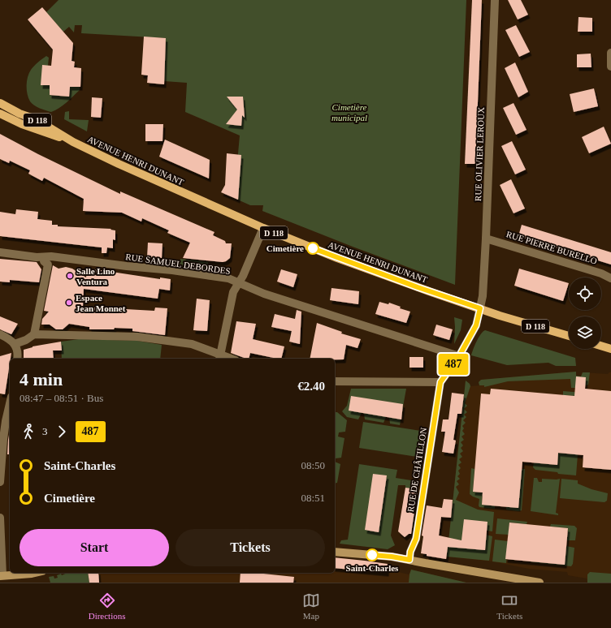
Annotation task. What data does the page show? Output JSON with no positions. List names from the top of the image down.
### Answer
{
  "streets": {
    "main road": ["D 118", "AVENUE HENRI DUNANT"],
    "street": [
      "RUE OLIVIER LEROUX",
      "RUE PIERRE BURELLO",
      "RUE SAMUEL DEBORDES",
      "RUE DE CHÂTILLON"
    ]
  },
  "crossings": [
    ["RUE OLIVIER LEROUX", "AVENUE HENRI DUNANT"],
    ["RUE OLIVIER LEROUX", "RUE PIERRE BURELLO"],
    ["RUE OLIVIER LEROUX", "RUE SAMUEL DEBORDES"],
    ["RUE OLIVIER LEROUX", "RUE DE CHÂTILLON"]
  ],
  "parks": ["Cimetière municipal"],
  "places": [
    "Cimetière",
    "Salle Lino Ventura",
    "Espace Jean Monnet",
    "Saint-Charles"
  ],
  "lines": ["bus line 487"],
  "page": {
    "on_map": "487",
    "heading": ["4 min", "08:47 – 08:51 · Bus", "€2.40"],
    "legs": ["3", "487"],
    "list": [
      {
        "name": "Saint-Charles",
        "value": "08:50"
      },
      {
        "name": "Cimetière",
        "value": "08:51"
      }
    ],
    "buttons": ["Start", "Tickets"],
    "tabs": ["Directions", "Map", "Tickets"]
  }
}
